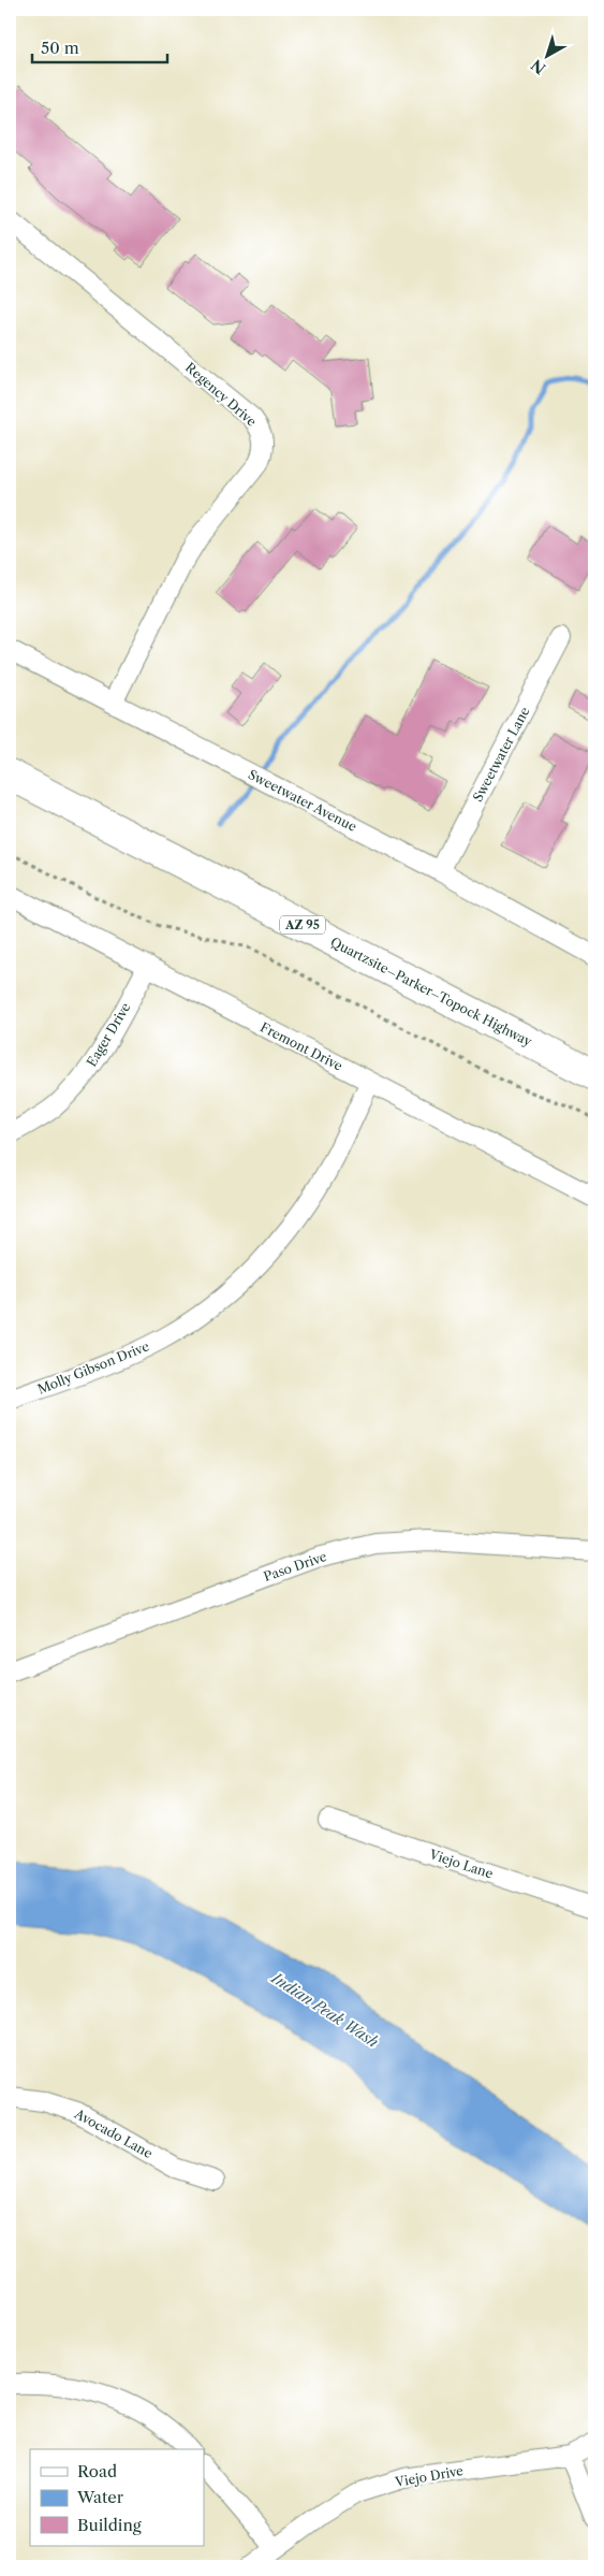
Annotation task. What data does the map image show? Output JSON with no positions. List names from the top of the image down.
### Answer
{
  "streets": {
    "highway": ["AZ 95", "Quartzsite–Parker–Topock Highway"],
    "street": [
      "Regency Drive",
      "Sweetwater Lane",
      "Sweetwater Avenue",
      "Eager Drive",
      "Fremont Drive",
      "Molly Gibson Drive",
      "Paso Drive",
      "Viejo Lane",
      "Avocado Lane",
      "Viejo Drive"
    ]
  },
  "crossings": [
    ["Regency Drive", "Sweetwater Avenue"],
    ["Sweetwater Lane", "Sweetwater Avenue"],
    ["Eager Drive", "Fremont Drive"],
    ["Fremont Drive", "Molly Gibson Drive"]
  ],
  "water": ["Indian Peak Wash"],
  "legend": ["Road", "Water", "Building"],
  "scale_bar": "50 m",
  "north": "bottom left"
}
